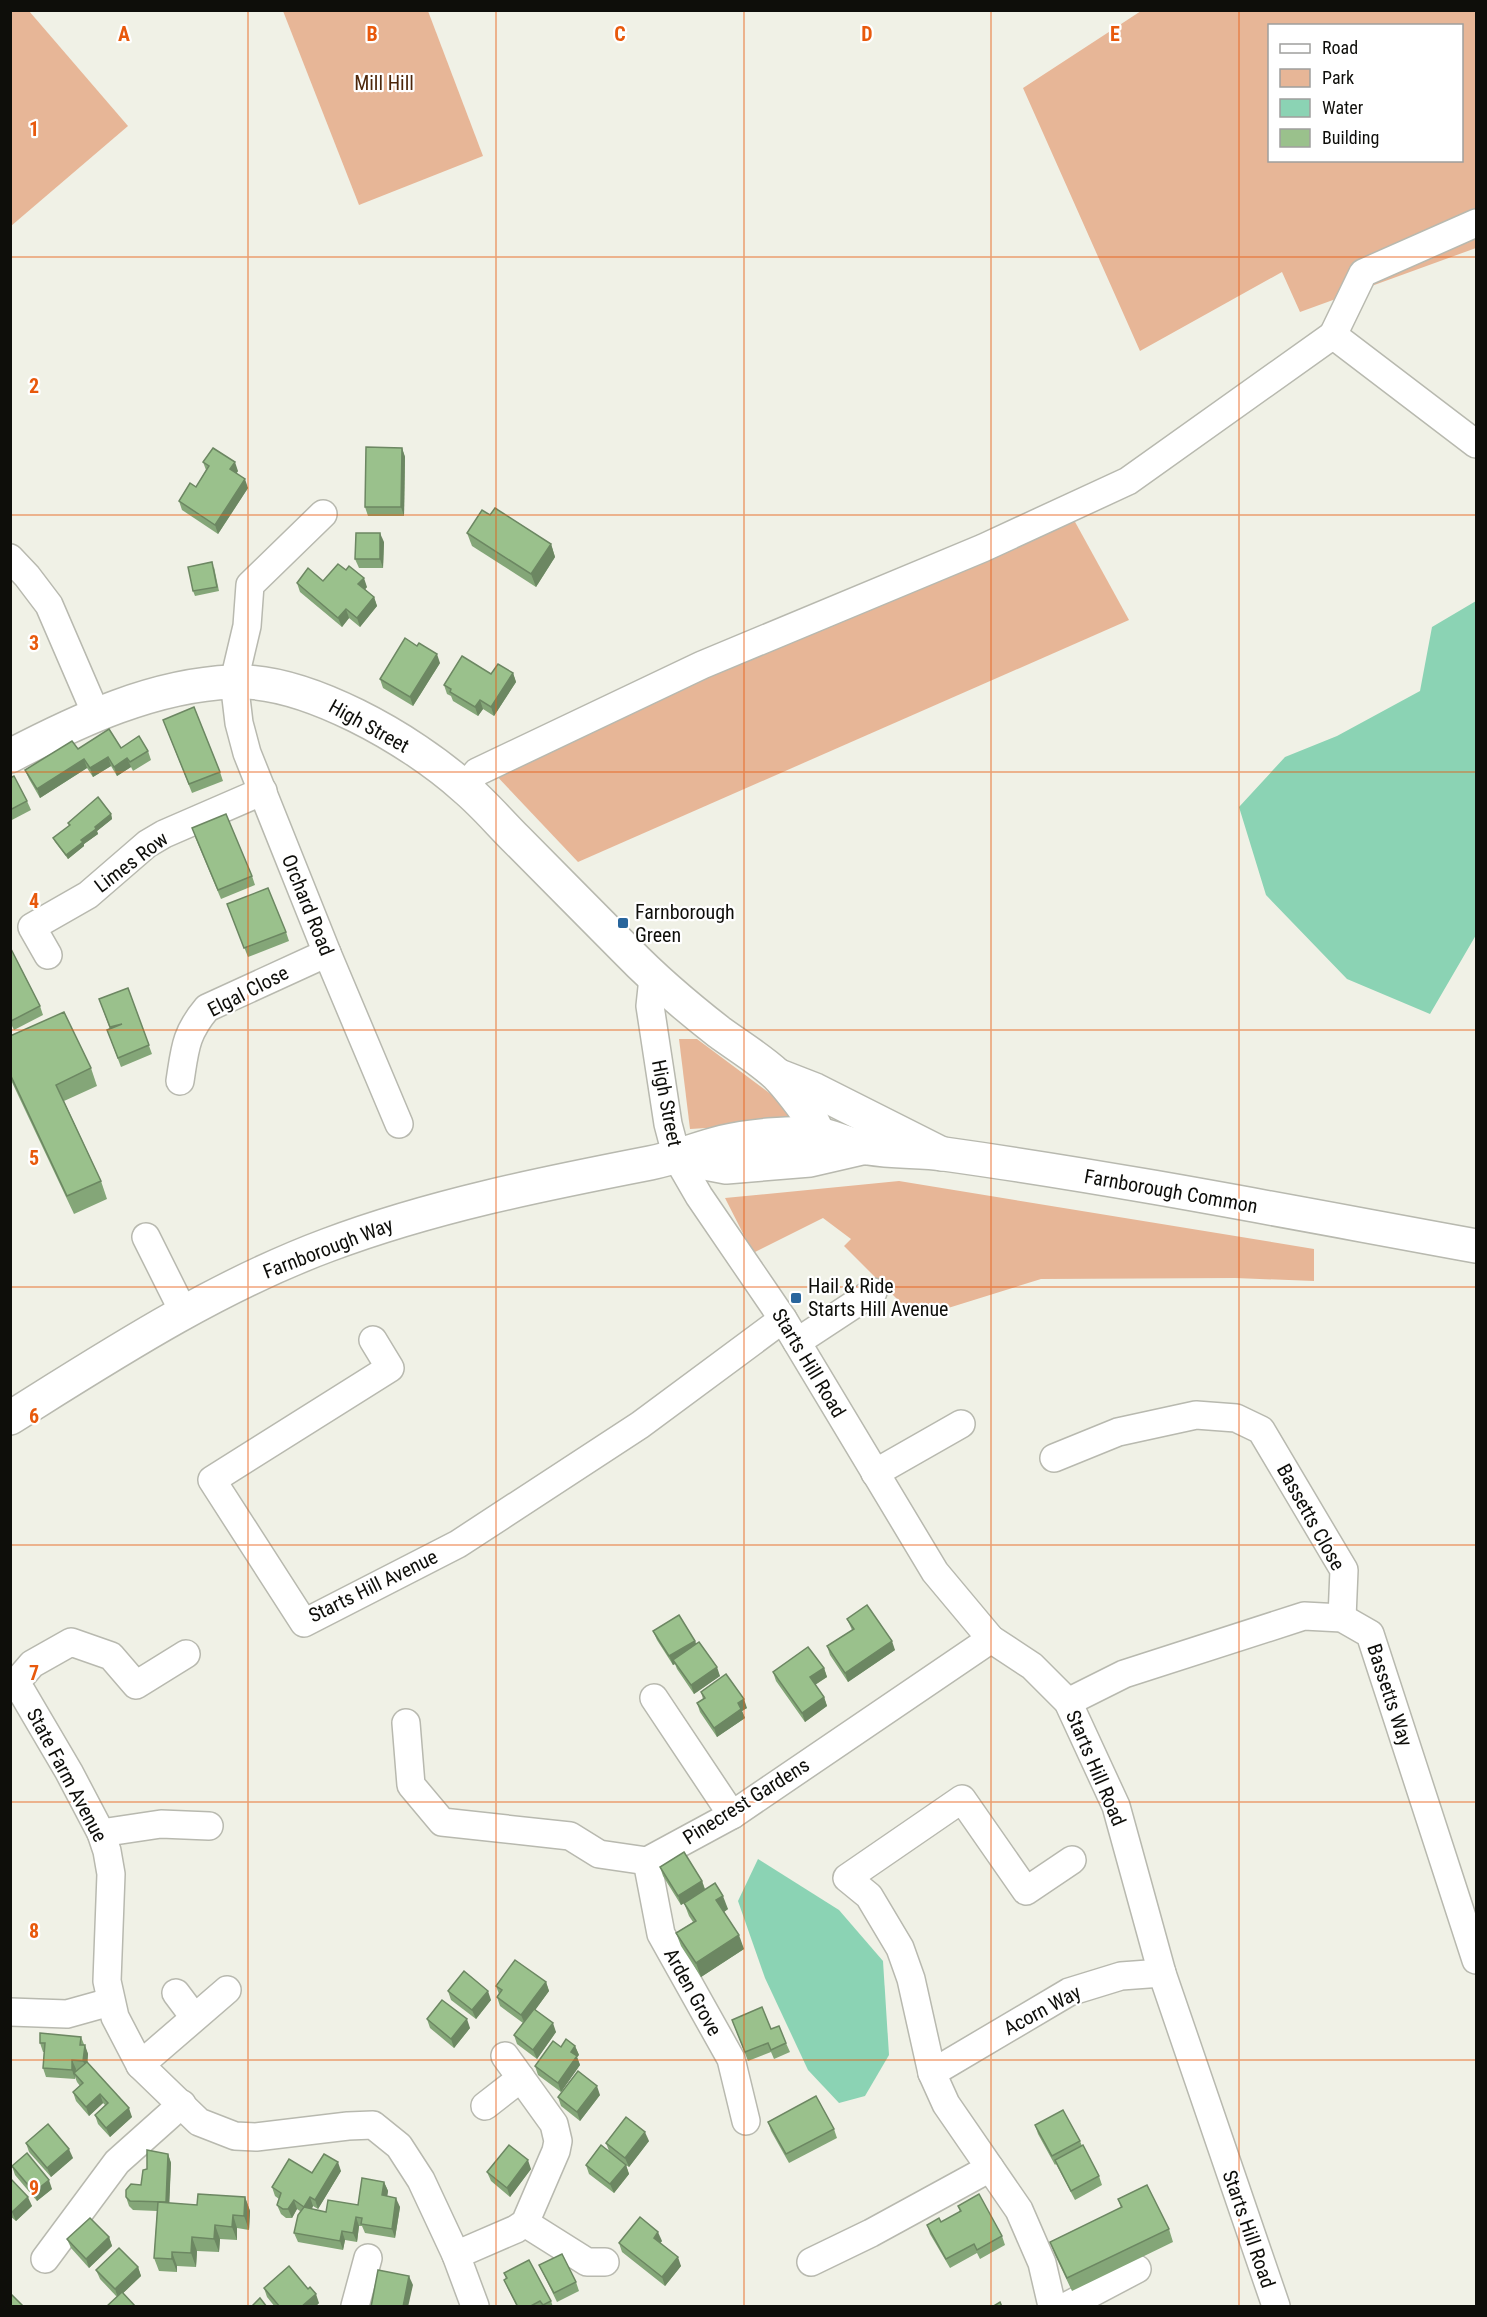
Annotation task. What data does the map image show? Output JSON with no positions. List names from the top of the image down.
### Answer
{
  "streets": {
    "main road": ["High Street", "Farnborough Common", "Farnborough Way"],
    "street": [
      "Limes Row",
      "Orchard Road",
      "Elgal Close",
      "Starts Hill Road",
      "Bassetts Close",
      "Starts Hill Avenue",
      "Bassetts Way",
      "State Farm Avenue",
      "Pinecrest Gardens",
      "Arden Grove",
      "Acorn Way"
    ]
  },
  "crossings": [
    ["High Street", "Orchard Road"],
    ["High Street", "Farnborough Common"],
    ["High Street", "Farnborough Way"],
    ["High Street", "Starts Hill Road"],
    ["Limes Row", "Orchard Road"],
    ["Orchard Road", "Elgal Close"],
    ["Farnborough Common", "Farnborough Way"],
    ["Farnborough Common", "Starts Hill Road"],
    ["Farnborough Way", "Starts Hill Road"],
    ["Starts Hill Road", "Starts Hill Avenue"],
    ["Starts Hill Road", "Bassetts Way"],
    ["Starts Hill Road", "Pinecrest Gardens"],
    ["Starts Hill Road", "Acorn Way"],
    ["Bassetts Close", "Bassetts Way"],
    ["Pinecrest Gardens", "Arden Grove"]
  ],
  "parks": ["Mill Hill"],
  "places": {
    "transit": ["Farnborough Green", "Hail & Ride Starts Hill Avenue"]
  },
  "legend": [
    "Road",
    "Park",
    "Water",
    "Building"
  ],
  "grid": {
    "columns": [
      "A",
      "B",
      "C",
      "D",
      "E"
    ],
    "rows": [
      "1",
      "2",
      "3",
      "4",
      "5",
      "6",
      "7",
      "8",
      "9"
    ]
  }
}
